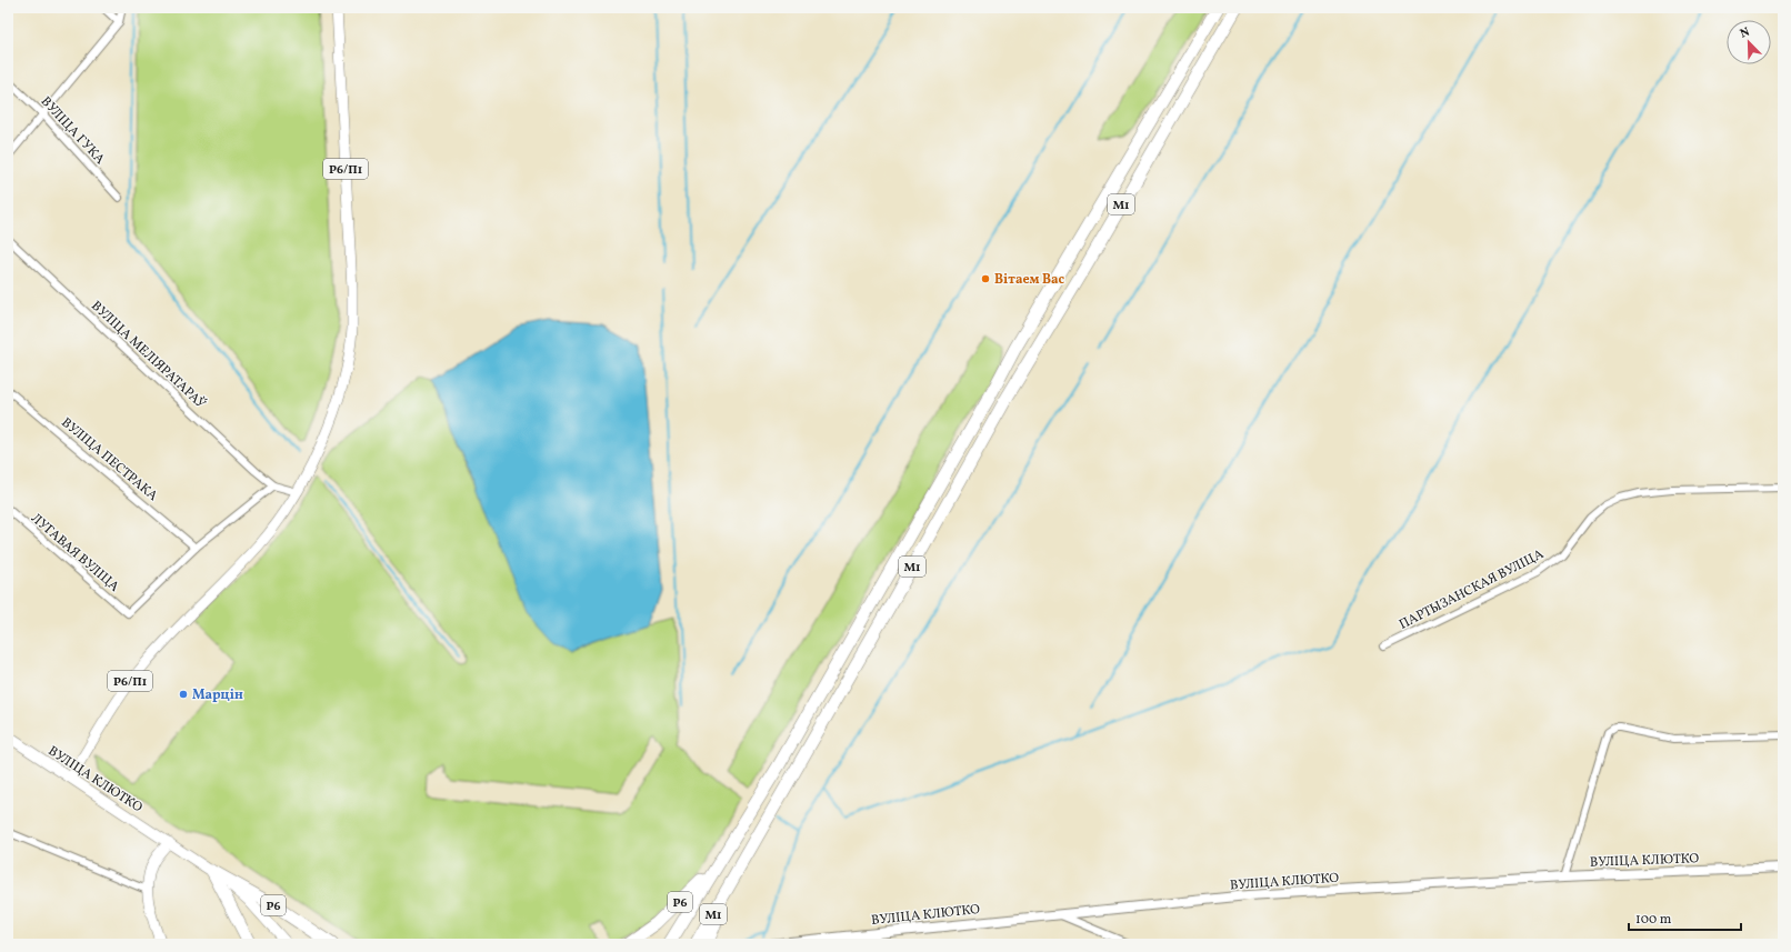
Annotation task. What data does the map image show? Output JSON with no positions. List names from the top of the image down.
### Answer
{
  "streets": {
    "highway": ["М1", "Р6"],
    "main road": ["Р6/П1", "ВУЛІЦА КЛЮТКО"],
    "street": [
      "ВУЛІЦА ГУКА",
      "ВУЛІЦА МЕЛІЯРАТАРАЎ",
      "ВУЛІЦА ПЕСТРАКА",
      "ЛУГАВАЯ ВУЛІЦА",
      "ПАРТЫЗАНСКАЯ ВУЛІЦА"
    ]
  },
  "crossings": [
    ["Р6/П1", "ВУЛІЦА КЛЮТКО"],
    ["М1", "Р6"],
    ["ВУЛІЦА ПЕСТРАКА", "ЛУГАВАЯ ВУЛІЦА"],
    ["ВУЛІЦА КЛЮТКО", "Р6"]
  ],
  "places": ["Вітаем Вас", "Марцін"],
  "scale_bar": "100 m",
  "north": "top left"
}
